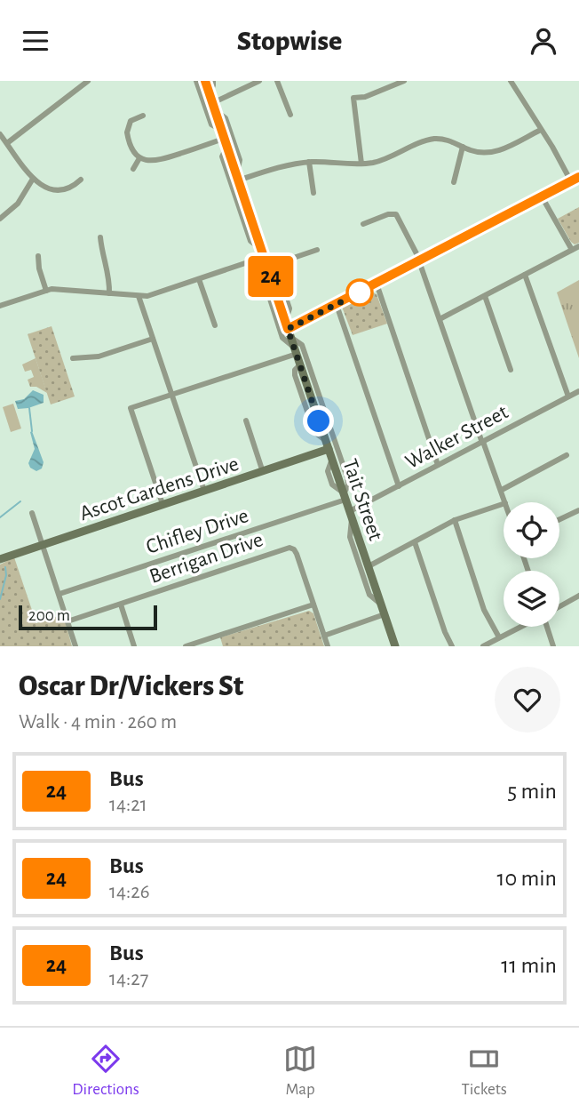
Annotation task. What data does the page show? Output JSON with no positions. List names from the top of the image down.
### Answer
{
  "streets": {
    "street": [
      "Walker Street",
      "Ascot Gardens Drive",
      "Tait Street",
      "Chifley Drive",
      "Berrigan Drive"
    ]
  },
  "crossings": [
    ["Walker Street", "Tait Street"],
    ["Ascot Gardens Drive", "Tait Street"],
    ["Tait Street", "Chifley Drive"]
  ],
  "lines": ["bus line 24"],
  "scale_bar": "200 m",
  "page": {
    "header": "Stopwise",
    "on_map": "24",
    "scale": "200 m",
    "heading": ["Oscar Dr/Vickers St", "Walk · 4 min · 260 m"],
    "list": [
      {
        "mark": "24",
        "name": "Bus",
        "note": "14:21",
        "value": "5 min"
      },
      {
        "mark": "24",
        "name": "Bus",
        "note": "14:26",
        "value": "10 min"
      },
      {
        "mark": "24",
        "name": "Bus",
        "note": "14:27",
        "value": "11 min"
      }
    ],
    "tabs": ["Directions", "Map", "Tickets"]
  }
}
